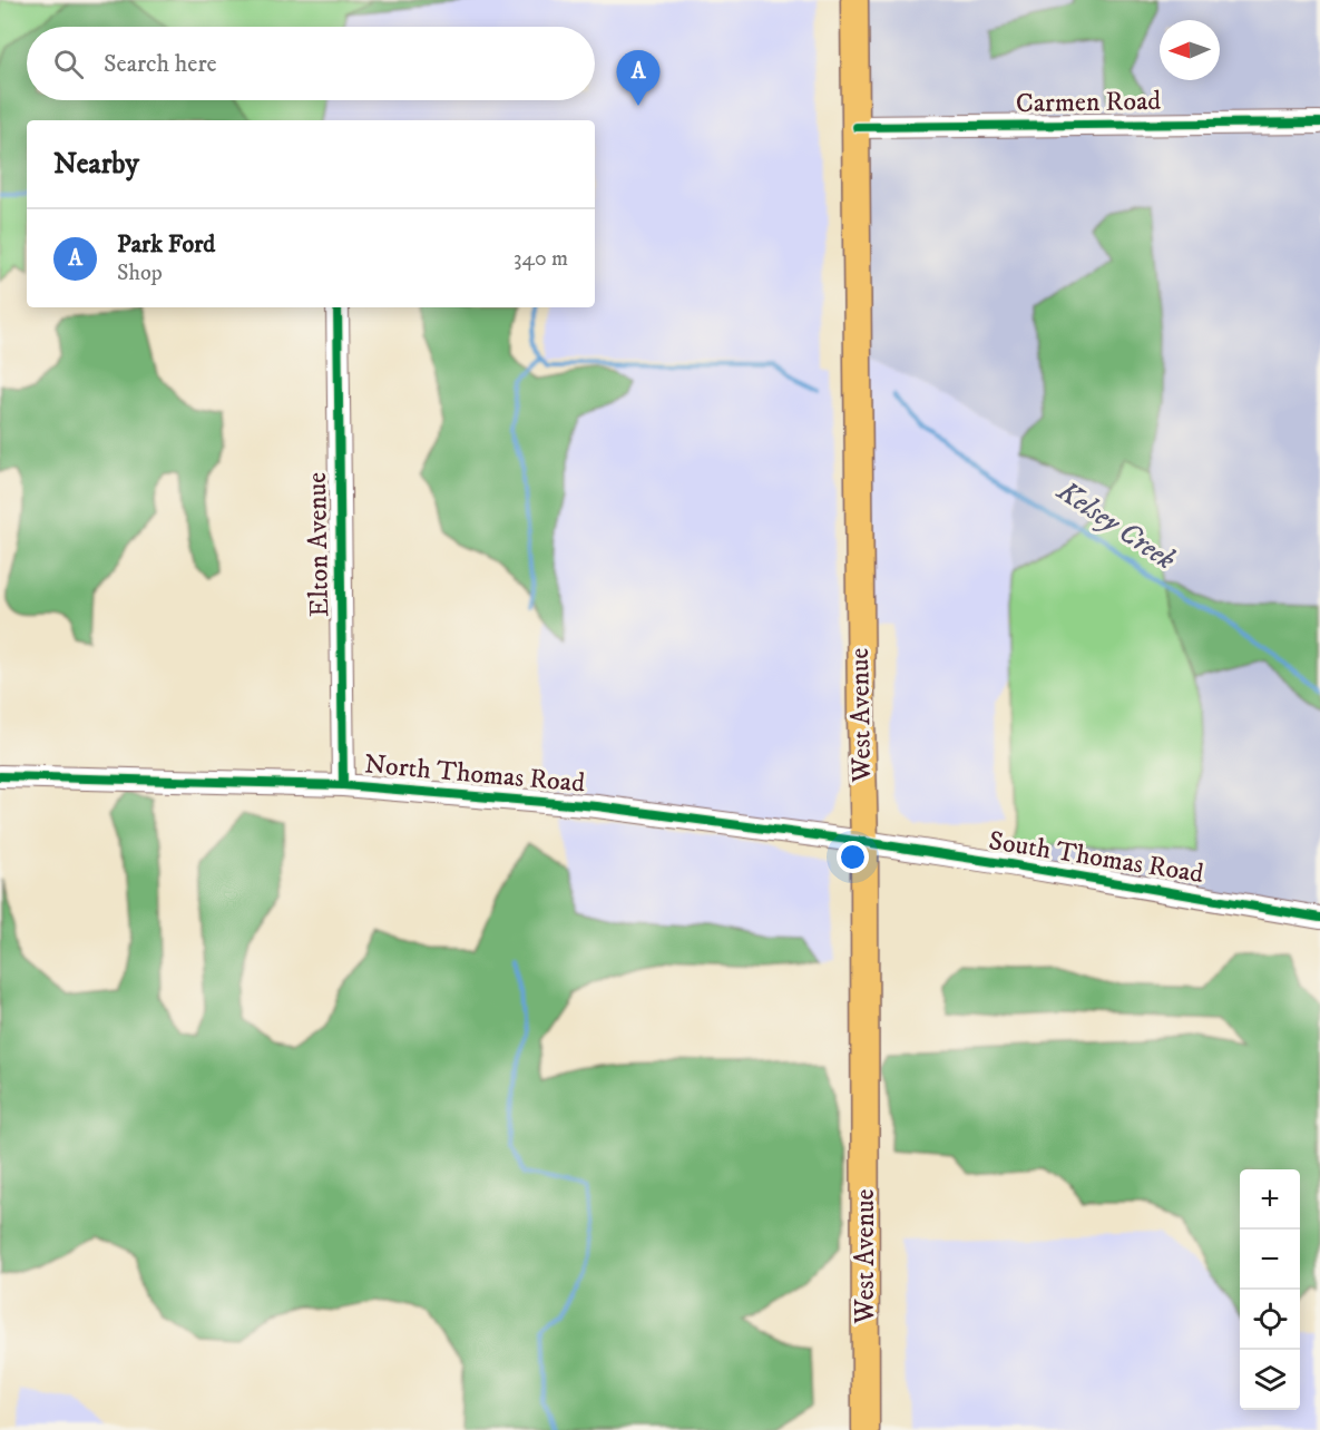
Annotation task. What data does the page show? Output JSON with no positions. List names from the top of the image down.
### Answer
{
  "streets": {
    "main road": ["West Avenue"],
    "street": [
      "Carmen Road",
      "Elton Avenue",
      "North Thomas Road",
      "South Thomas Road"
    ]
  },
  "crossings": [
    ["Carmen Road", "West Avenue"],
    ["Elton Avenue", "North Thomas Road"],
    ["West Avenue", "North Thomas Road"],
    ["West Avenue", "South Thomas Road"],
    ["North Thomas Road", "South Thomas Road"]
  ],
  "water": ["Kelsey Creek"],
  "north": "left",
  "page": {
    "search": "Search here",
    "pins": "A",
    "heading": "Nearby",
    "list": [
      {
        "mark": "A",
        "name": "Park Ford",
        "note": "Shop",
        "value": "340 m"
      }
    ],
    "map_buttons": ["+", "−"]
  }
}
